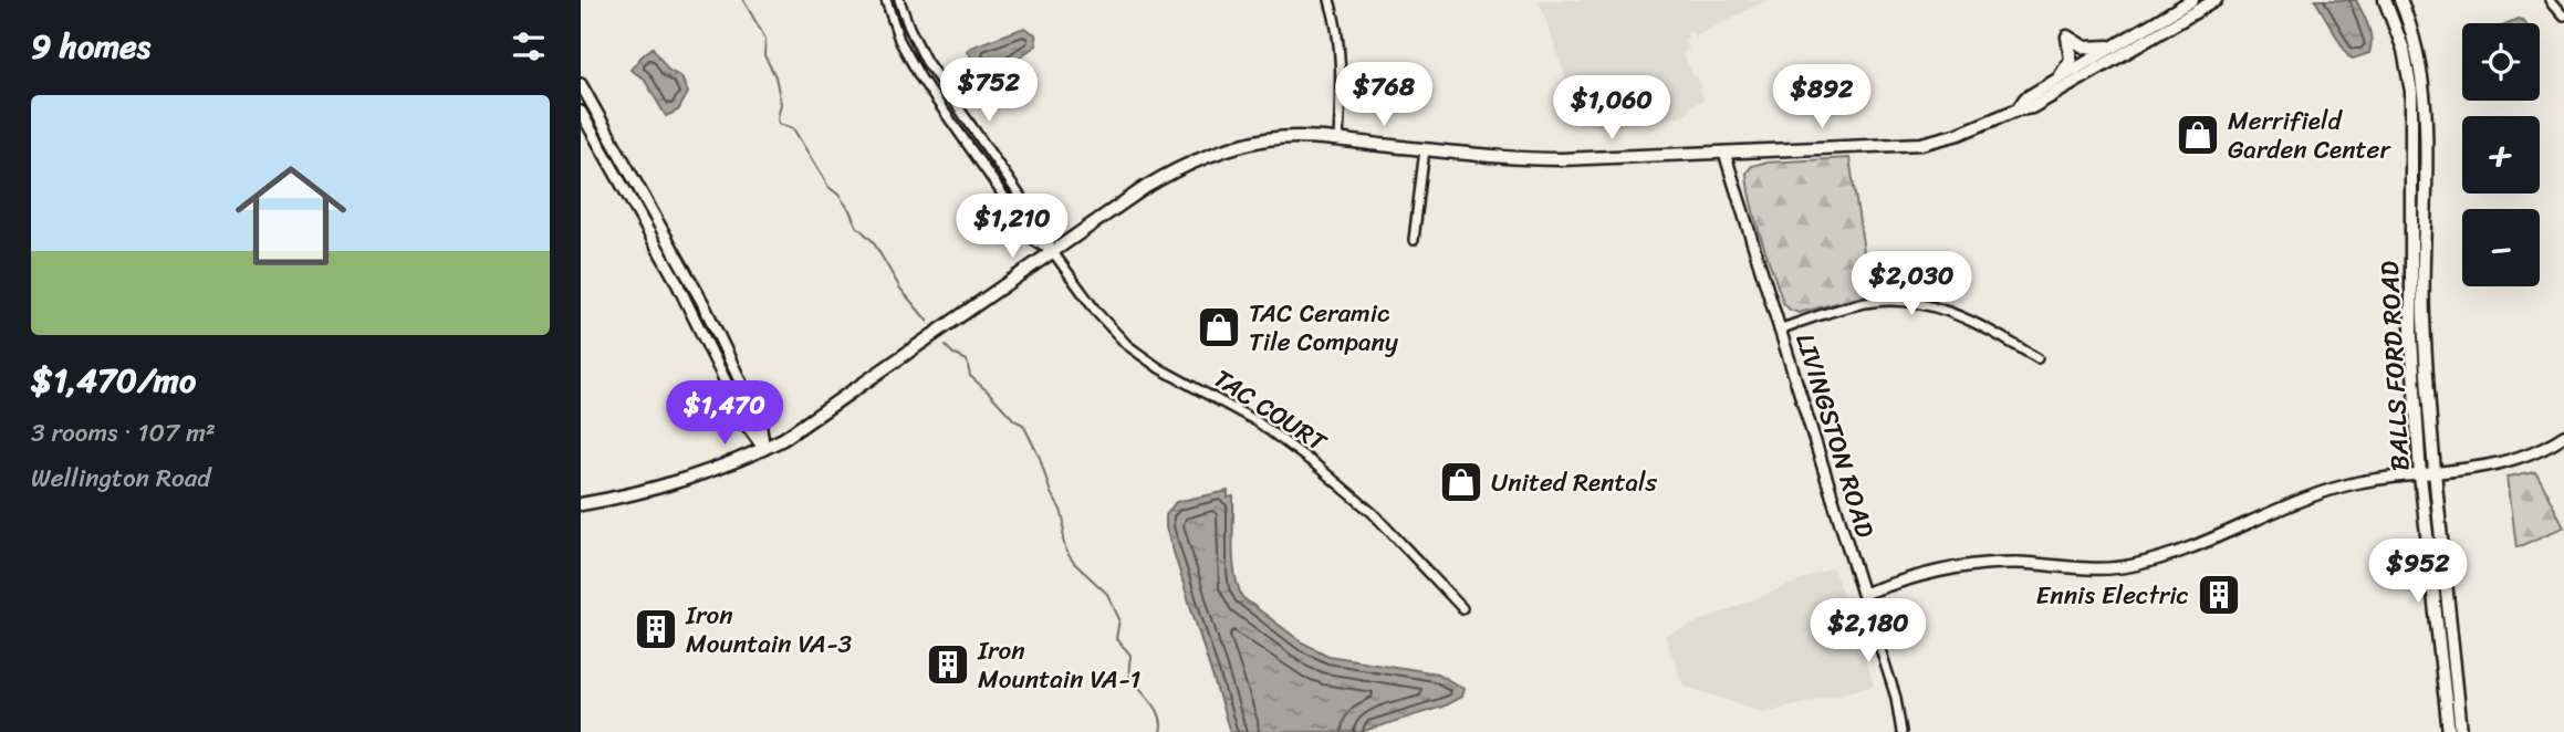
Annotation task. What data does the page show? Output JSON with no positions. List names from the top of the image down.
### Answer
{
  "streets": {
    "main road": ["BALLS FORD ROAD"],
    "street": ["TAC COURT", "LIVINGSTON ROAD"]
  },
  "places": {
    "shop": ["Merrifield Garden Center", "TAC Ceramic Tile Company", "United Rentals"],
    "building": ["Ennis Electric", "Iron Mountain VA-3", "Iron Mountain VA-1"]
  },
  "page": {
    "heading": "9 homes",
    "map_buttons": ["+", "−"],
    "price": [
      "$752",
      "$768",
      "$892",
      "$1,060",
      "$1,210",
      "$2,030",
      "$1,470",
      "$952",
      "$2,180"
    ],
    "list": [
      {
        "name": "$1,470/mo",
        "note": "3 rooms · 107 m² · Wellington Road"
      }
    ]
  }
}
